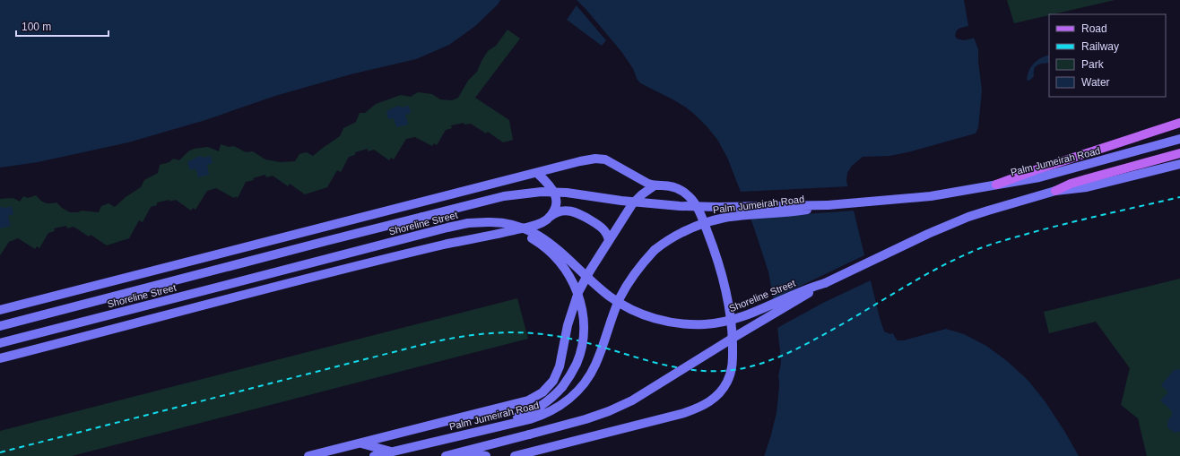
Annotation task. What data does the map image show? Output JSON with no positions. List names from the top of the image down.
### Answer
{
  "streets": {
    "main road": ["Palm Jumeirah Road", "Shoreline Street"]
  },
  "crossings": [
    ["Palm Jumeirah Road", "Shoreline Street"]
  ],
  "legend": [
    "Road",
    "Railway",
    "Park",
    "Water"
  ],
  "scale_bar": "100 m"
}
